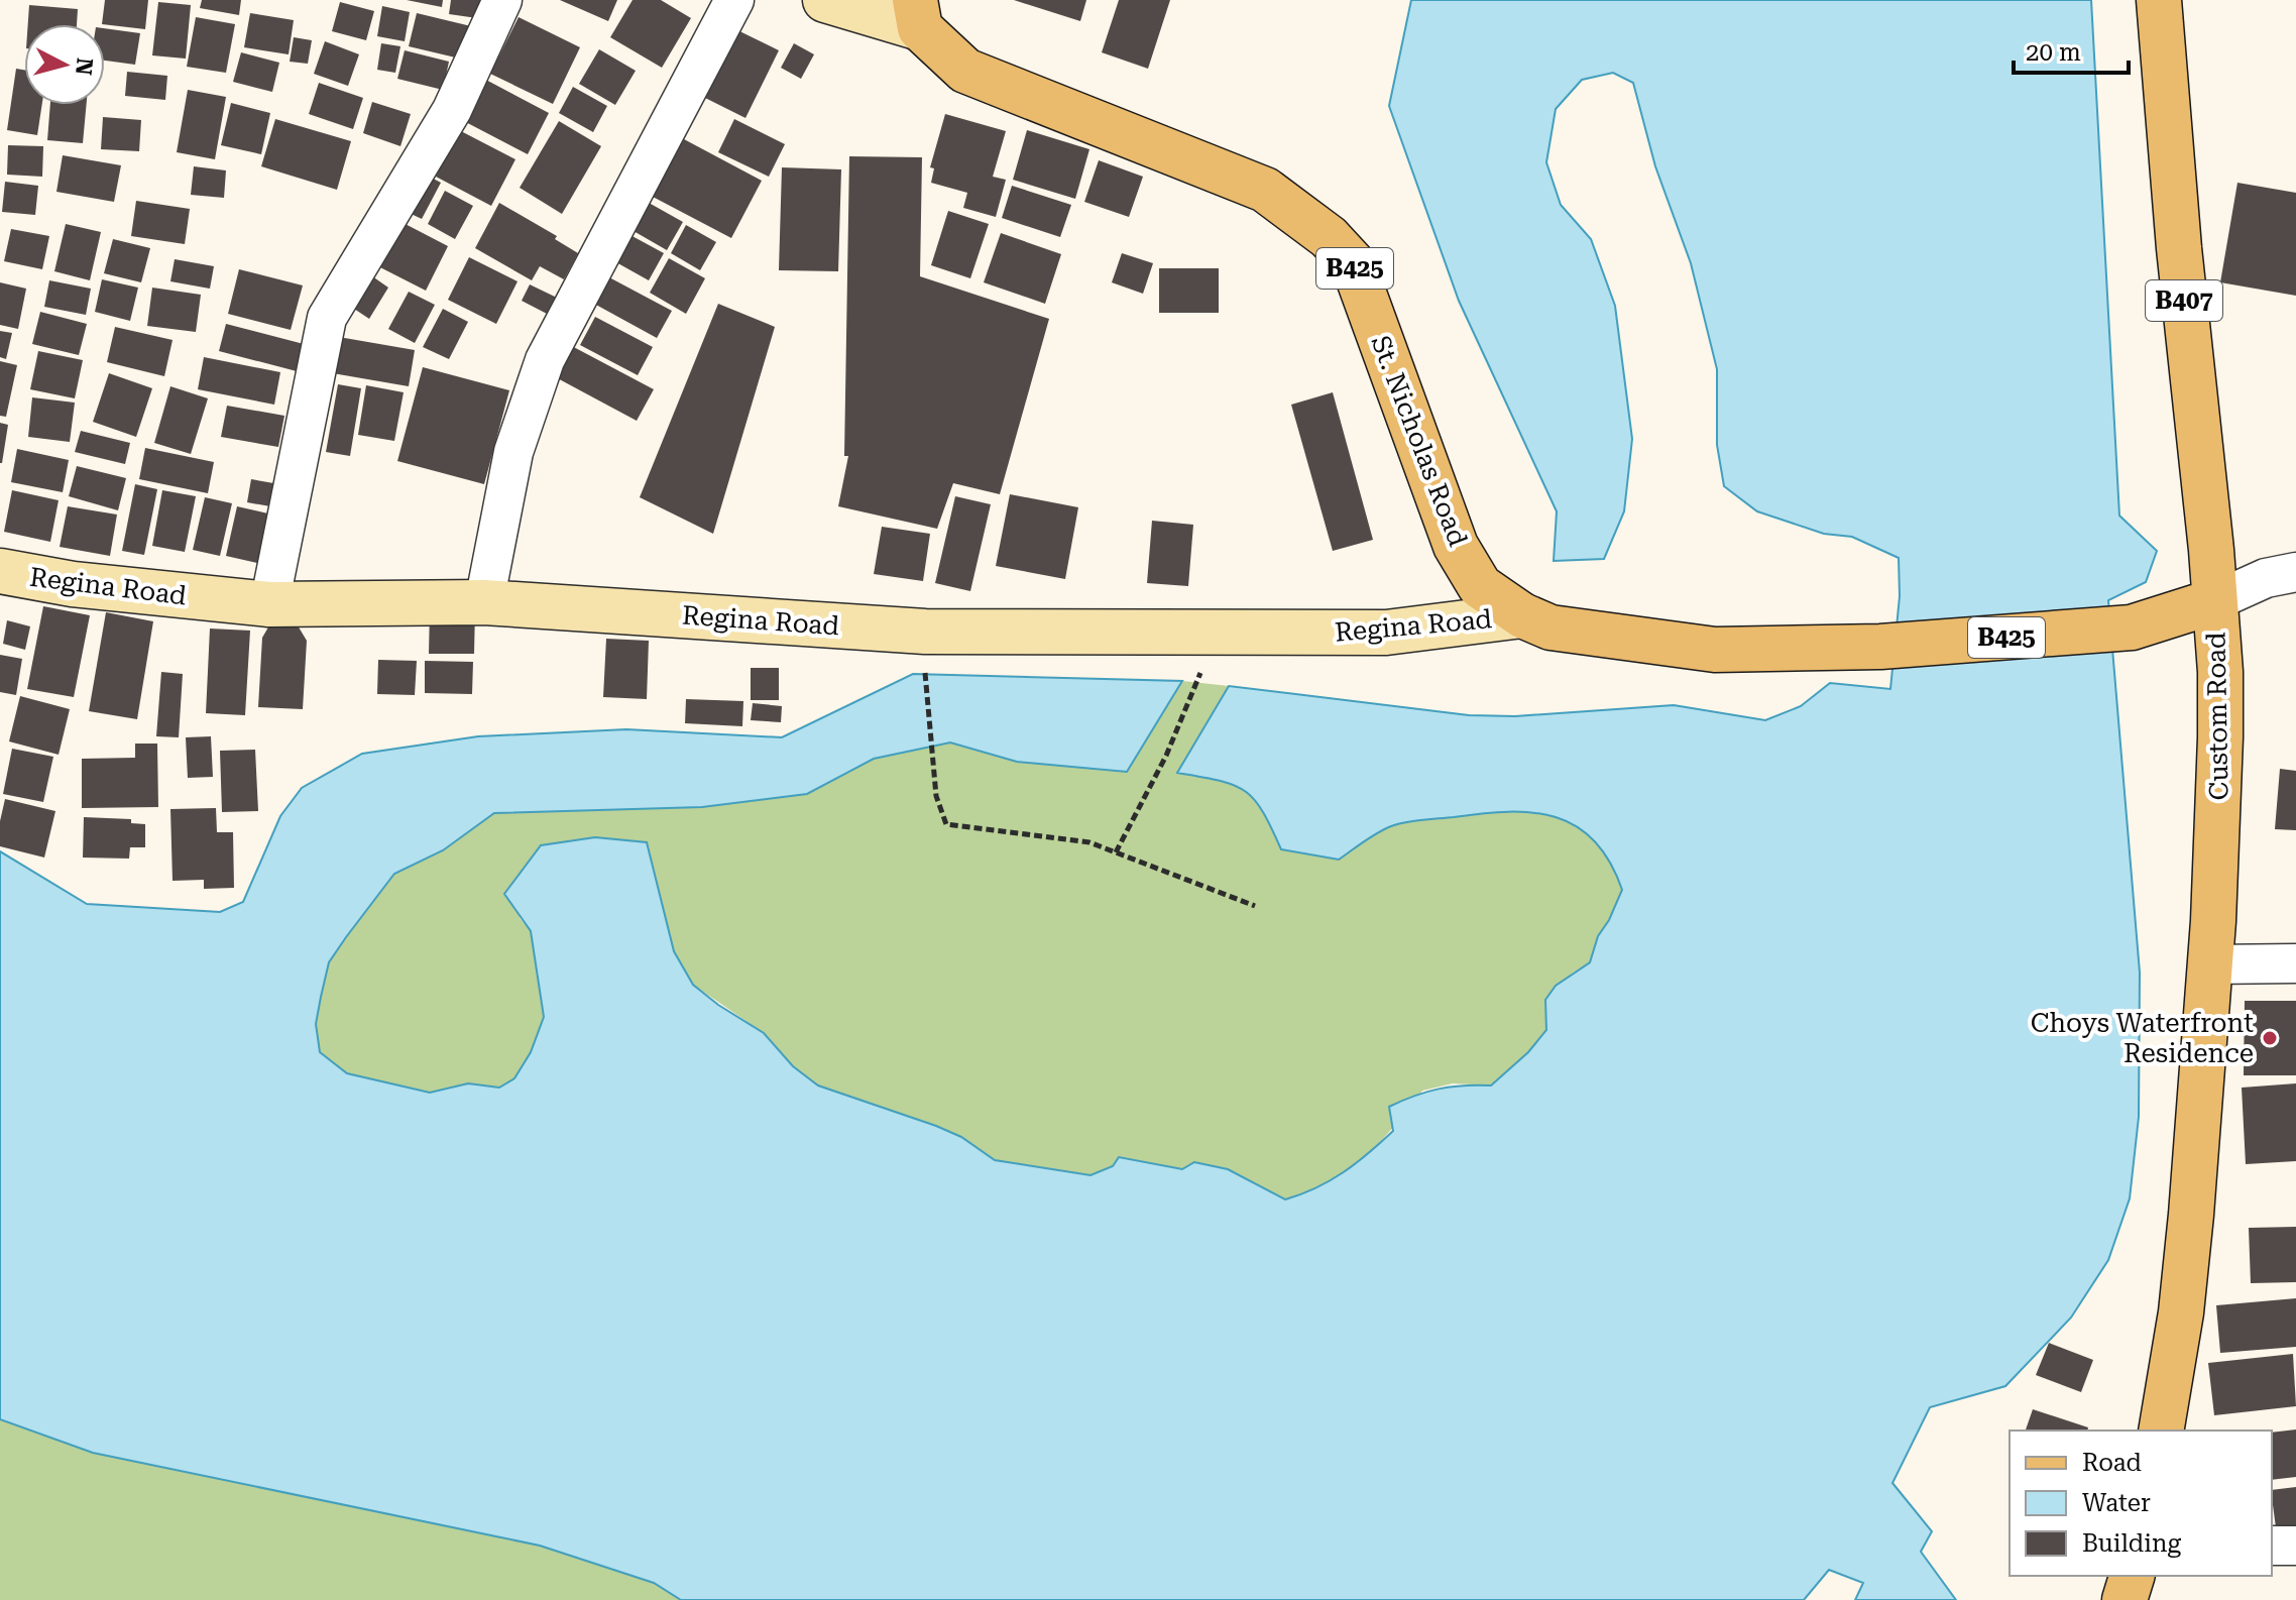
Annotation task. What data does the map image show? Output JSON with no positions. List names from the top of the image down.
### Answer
{
  "streets": {
    "main road": [
      "B425",
      "B407",
      "St. Nicholas Road",
      "Custom Road"
    ],
    "street": ["Regina Road"]
  },
  "crossings": [
    ["St. Nicholas Road", "Regina Road"],
    ["St. Nicholas Road", "Custom Road"]
  ],
  "places": ["Choys Waterfront Residence"],
  "legend": ["Road", "Water", "Building"],
  "scale_bar": "20 m",
  "north": "right"
}
